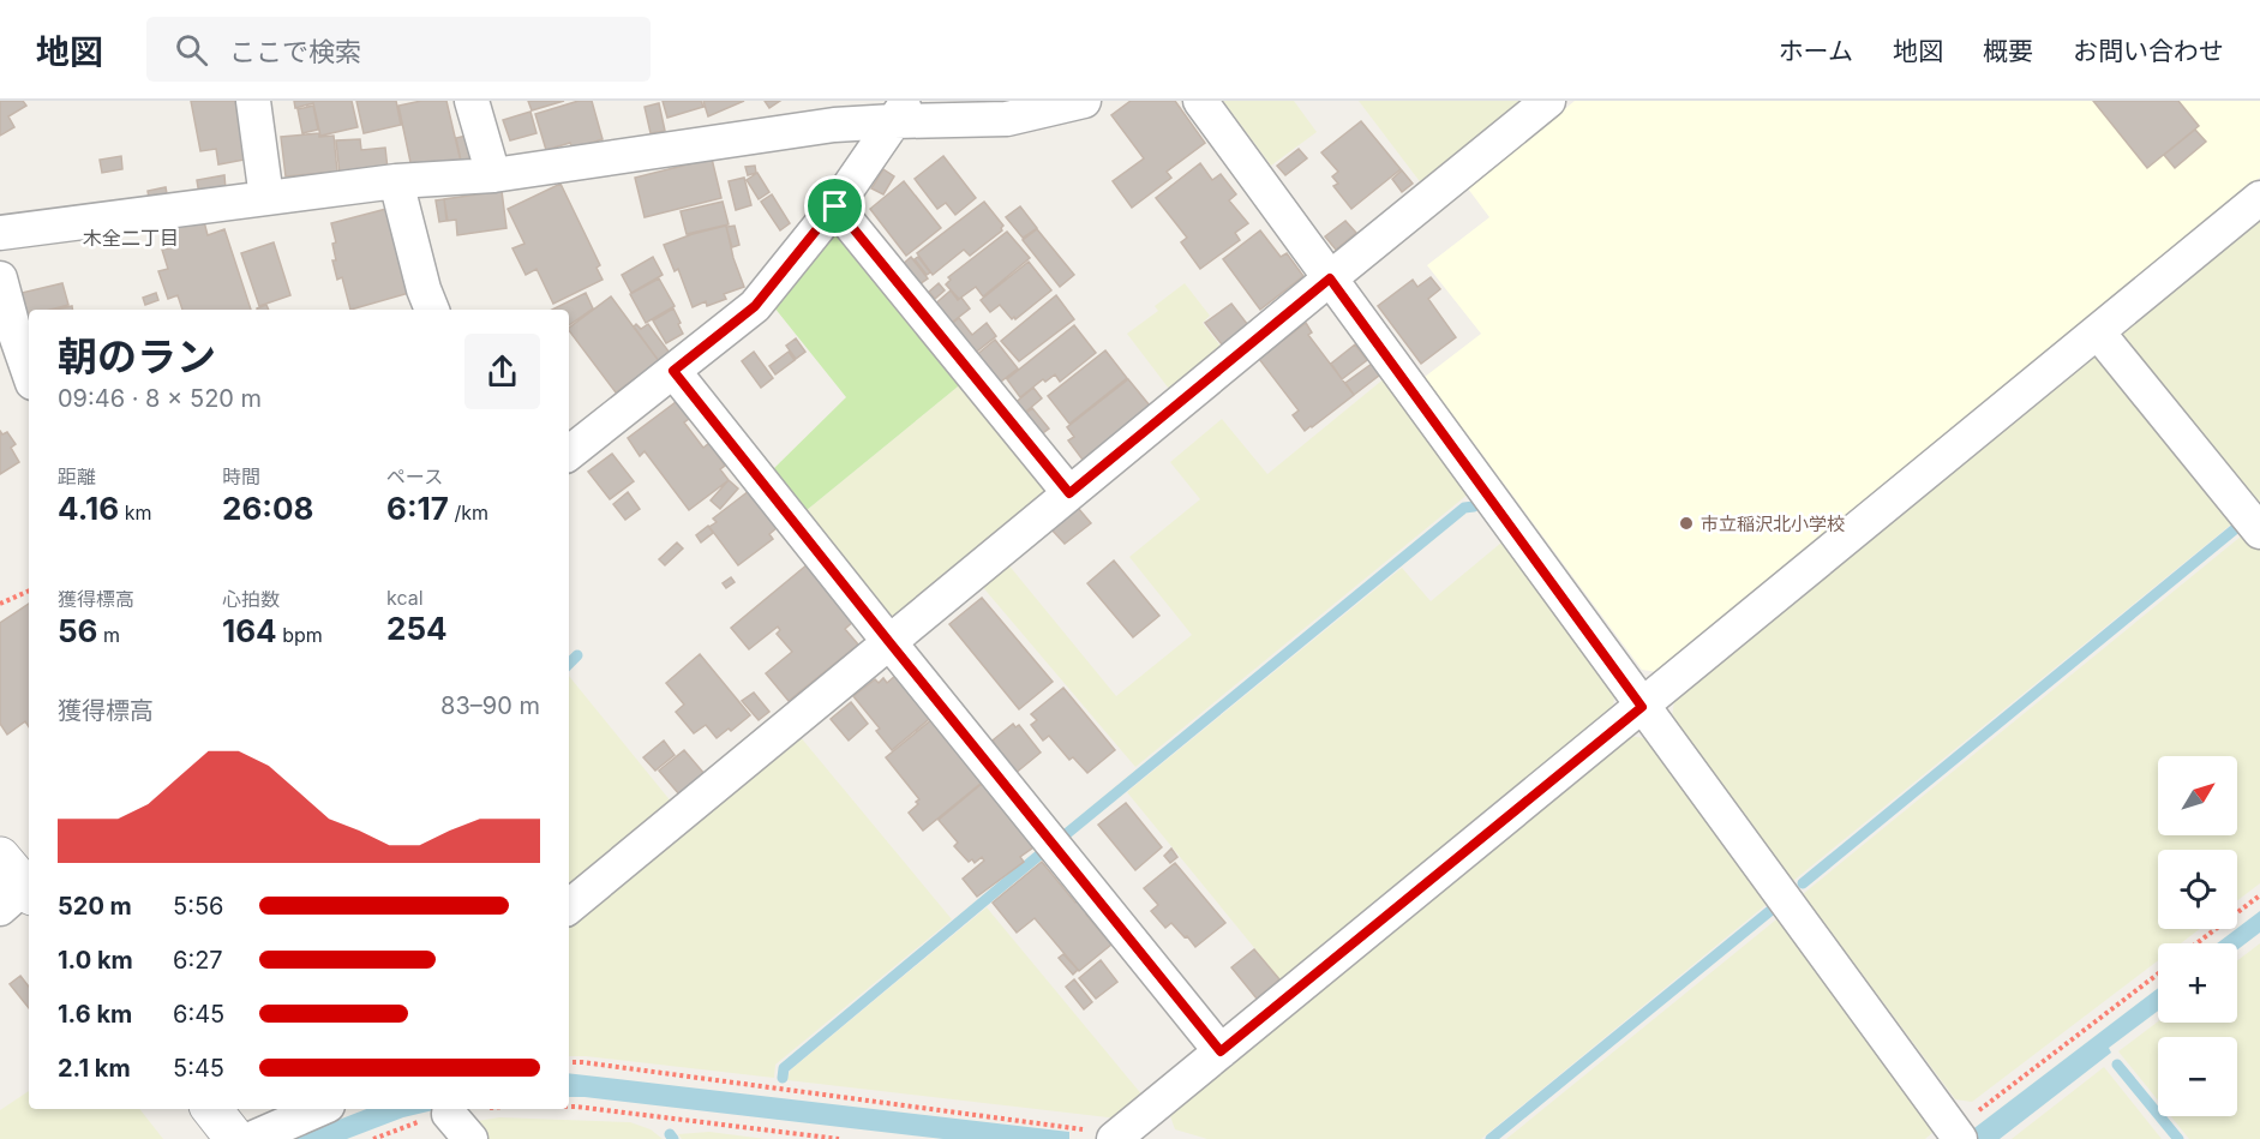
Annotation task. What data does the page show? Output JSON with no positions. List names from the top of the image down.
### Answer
{
  "districts": ["木全二丁目"],
  "places": ["市立稲沢北小学校"],
  "north": "top right",
  "page": {
    "header": "地図",
    "search": "ここで検索",
    "nav": [
      "ホーム",
      "地図",
      "概要",
      "お問い合わせ"
    ],
    "heading": ["朝のラン", "09:46 · 8 × 520 m"],
    "stats": [
      ["距離", "4.16 km"],
      ["時間", "26:08"],
      ["ペース", "6:17 /km"],
      ["獲得標高", "56 m"],
      ["心拍数", "164 bpm"],
      ["kcal", "254"]
    ],
    "chart": ["獲得標高", "83–90 m"],
    "map_buttons": ["+", "−"],
    "list": [
      {
        "name": "520 m",
        "note": "5:56"
      },
      {
        "name": "1.0 km",
        "note": "6:27"
      },
      {
        "name": "1.6 km",
        "note": "6:45"
      },
      {
        "name": "2.1 km",
        "note": "5:45"
      }
    ]
  }
}
